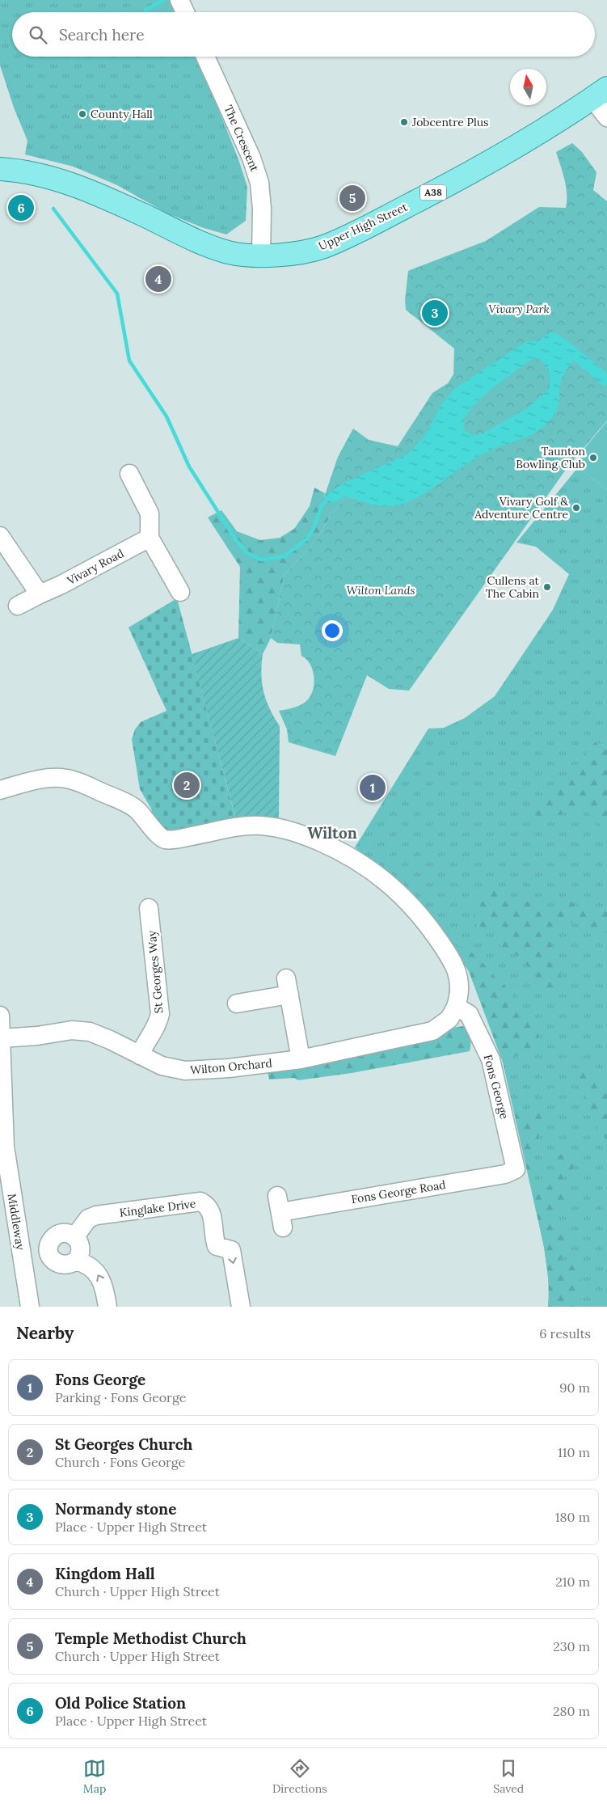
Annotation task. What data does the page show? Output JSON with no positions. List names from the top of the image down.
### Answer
{
  "streets": {
    "main road": ["A38", "Upper High Street"],
    "street": [
      "The Crescent",
      "Vivary Road",
      "St Georges Way",
      "Wilton Orchard",
      "Fons George",
      "Fons George Road",
      "Kinglake Drive",
      "Middleway"
    ]
  },
  "crossings": [
    ["The Crescent", "Upper High Street"],
    ["St Georges Way", "Wilton Orchard"],
    ["Wilton Orchard", "Fons George"],
    ["Wilton Orchard", "Middleway"],
    ["Fons George", "Fons George Road"]
  ],
  "districts": ["Wilton"],
  "parks": ["Vivary Park", "Wilton Lands"],
  "places": [
    "County Hall",
    "Jobcentre Plus",
    "Taunton Bowling Club",
    "Vivary Golf & Adventure Centre",
    "Cullens at The Cabin"
  ],
  "north": "top",
  "page": {
    "search": "Search here",
    "pins": [
      "5",
      "6",
      "4",
      "3",
      "2",
      "1"
    ],
    "heading": ["Nearby", "6 results"],
    "list": [
      {
        "mark": "1",
        "name": "Fons George",
        "note": "Parking · Fons George",
        "value": "90 m"
      },
      {
        "mark": "2",
        "name": "St Georges Church",
        "note": "Church · Fons George",
        "value": "110 m"
      },
      {
        "mark": "3",
        "name": "Normandy stone",
        "note": "Place · Upper High Street",
        "value": "180 m"
      },
      {
        "mark": "4",
        "name": "Kingdom Hall",
        "note": "Church · Upper High Street",
        "value": "210 m"
      },
      {
        "mark": "5",
        "name": "Temple Methodist Church",
        "note": "Church · Upper High Street",
        "value": "230 m"
      },
      {
        "mark": "6",
        "name": "Old Police Station",
        "note": "Place · Upper High Street",
        "value": "280 m"
      }
    ],
    "nav": ["Map", "Directions", "Saved"]
  }
}
